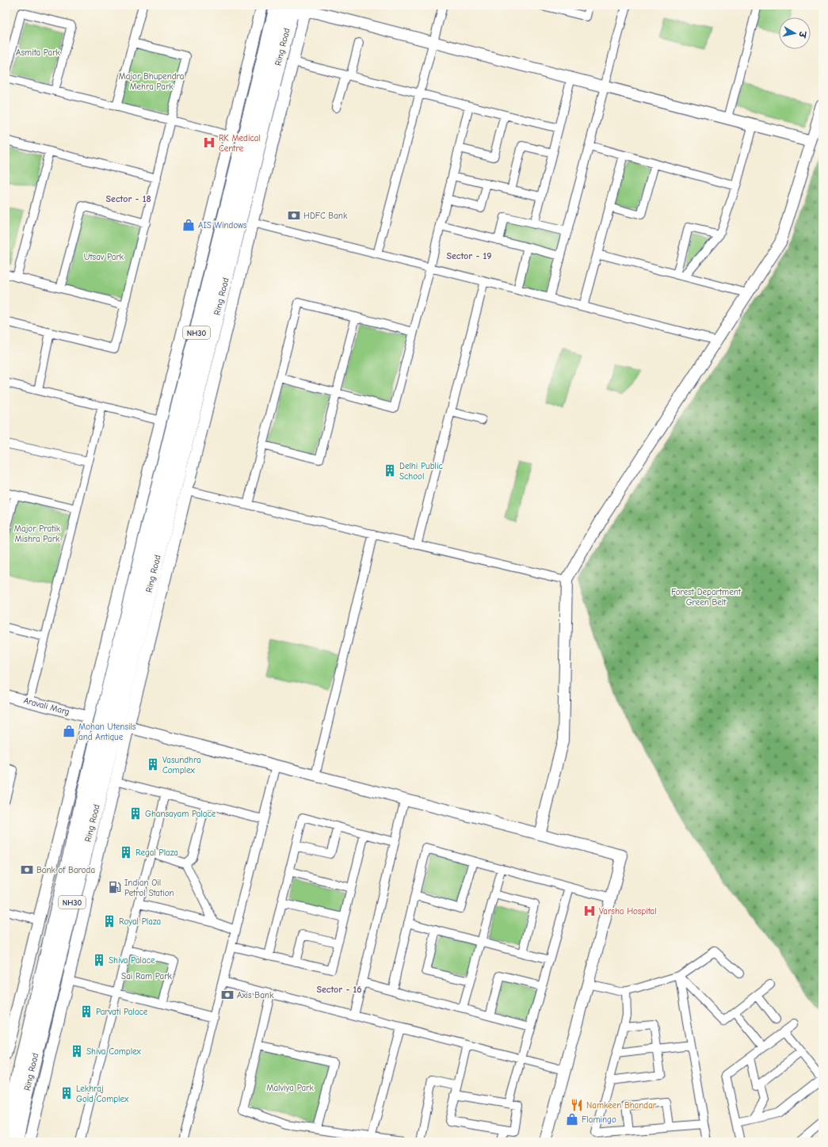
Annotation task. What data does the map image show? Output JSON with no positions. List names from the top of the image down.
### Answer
{
  "streets": {
    "highway": ["Ring Road", "NH30"],
    "street": ["Aravali Marg"]
  },
  "districts": ["Sector - 18", "Sector - 19", "Sector - 16"],
  "parks": [
    "Asmita Park",
    "Major Bhupendra Mehra Park",
    "Utsav Park",
    "Major Pratik Mishra Park",
    "Forest Department Green Belt",
    "Sai Ram Park",
    "Malviya Park"
  ],
  "places": {
    "hospital": ["RK Medical Centre", "Varsha Hospital"],
    "bank": ["HDFC Bank", "Bank of Baroda", "Axis Bank"],
    "shop": ["AIS Windows", "Mohan Utensils and Antique", "Flamingo"],
    "building": [
      "Delhi Public School",
      "Vasundhra Complex",
      "Ghansayam Palace",
      "Regal Plaza",
      "Royal Plaza",
      "Shiva Palace",
      "Parvati Palace",
      "Shiva Complex",
      "Lekhraj Gold Complex"
    ],
    "fuel station": ["Indian Oil Petrol Station"],
    "restaurant": ["Namkeen Bhandar"]
  },
  "north": "right"
}
